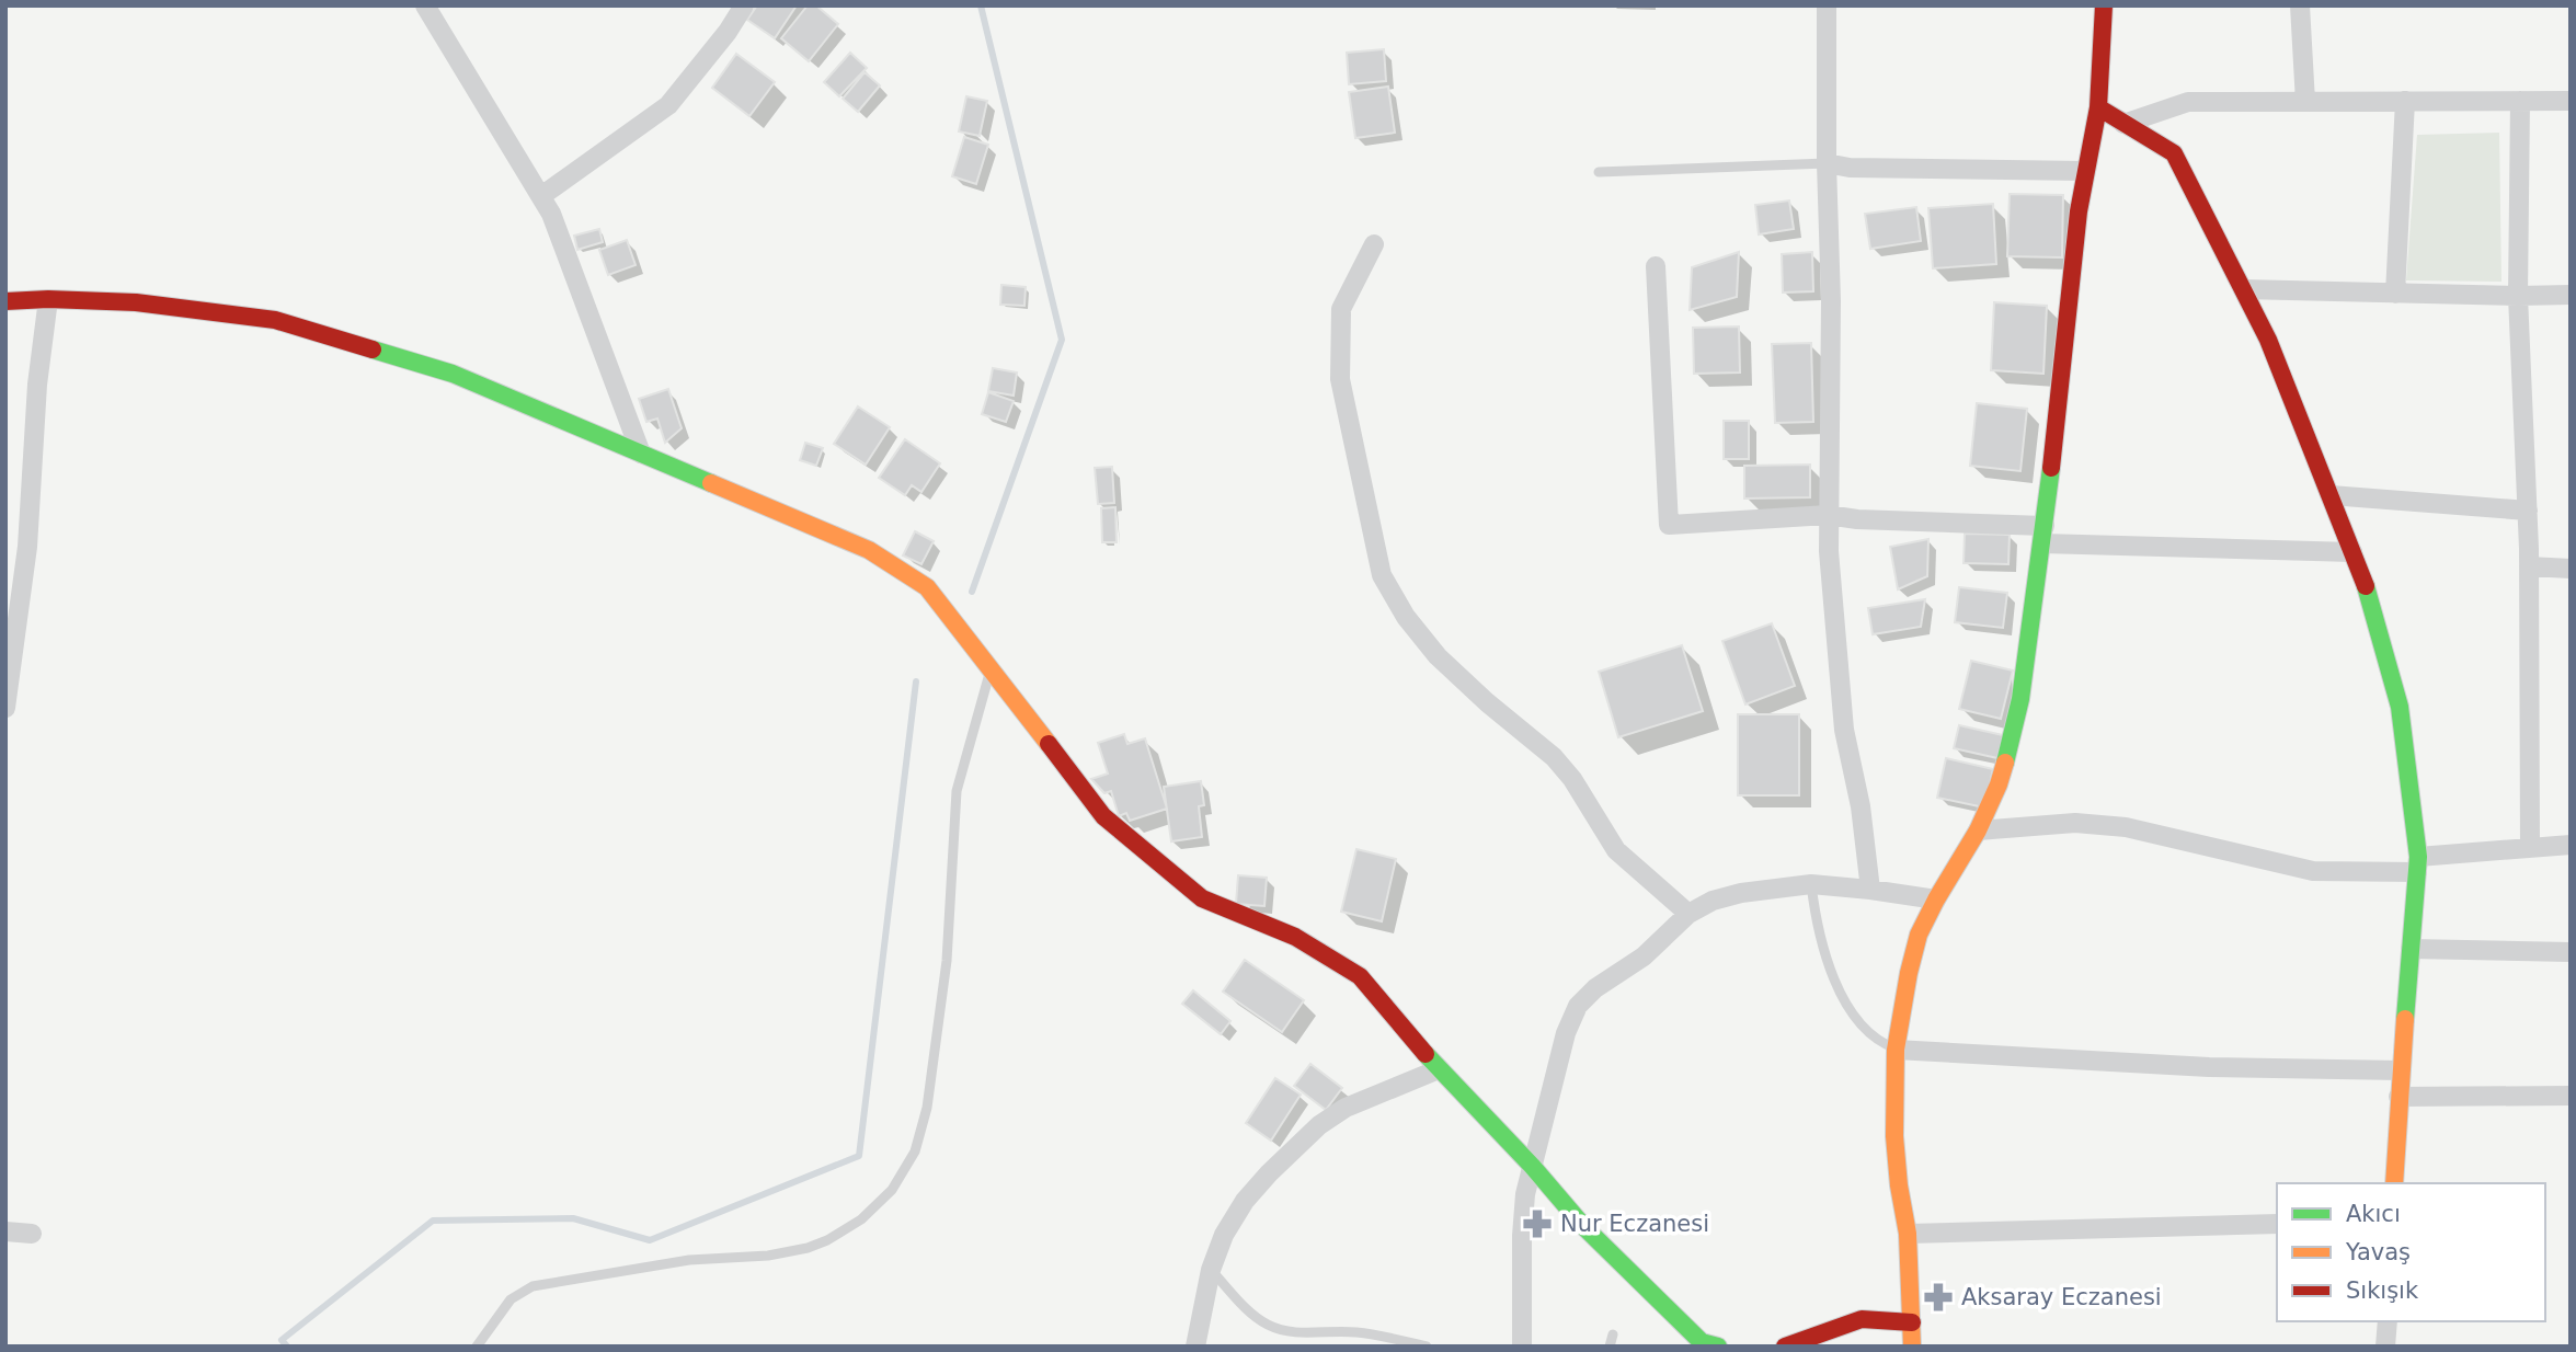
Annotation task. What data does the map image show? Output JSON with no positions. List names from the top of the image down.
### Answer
{
  "places": {
    "pharmacy": ["Nur Eczanesi", "Aksaray Eczanesi"]
  },
  "legend": ["Akıcı", "Yavaş", "Sıkışık"]
}
